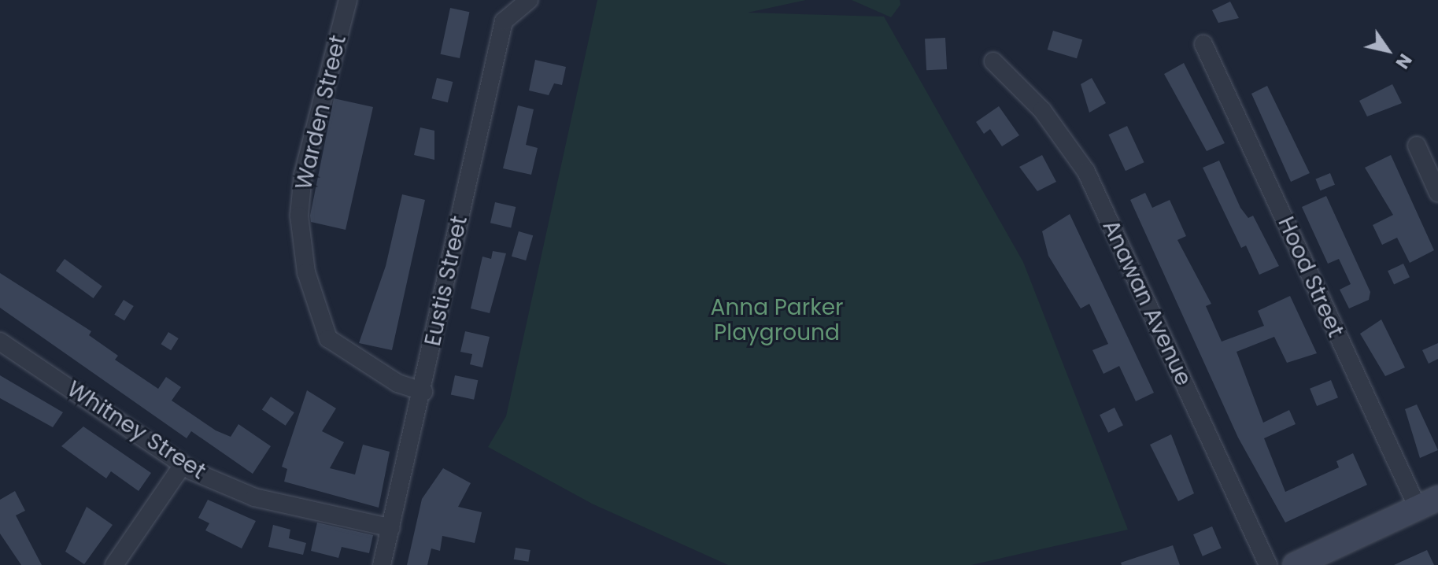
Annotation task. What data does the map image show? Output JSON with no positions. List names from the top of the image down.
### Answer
{
  "streets": {
    "street": [
      "Warden Street",
      "Hood Street",
      "Eustis Street",
      "Anawan Avenue",
      "Whitney Street"
    ]
  },
  "crossings": [
    ["Warden Street", "Eustis Street"],
    ["Eustis Street", "Whitney Street"]
  ],
  "parks": ["Anna Parker Playground"],
  "north": "bottom right"
}
